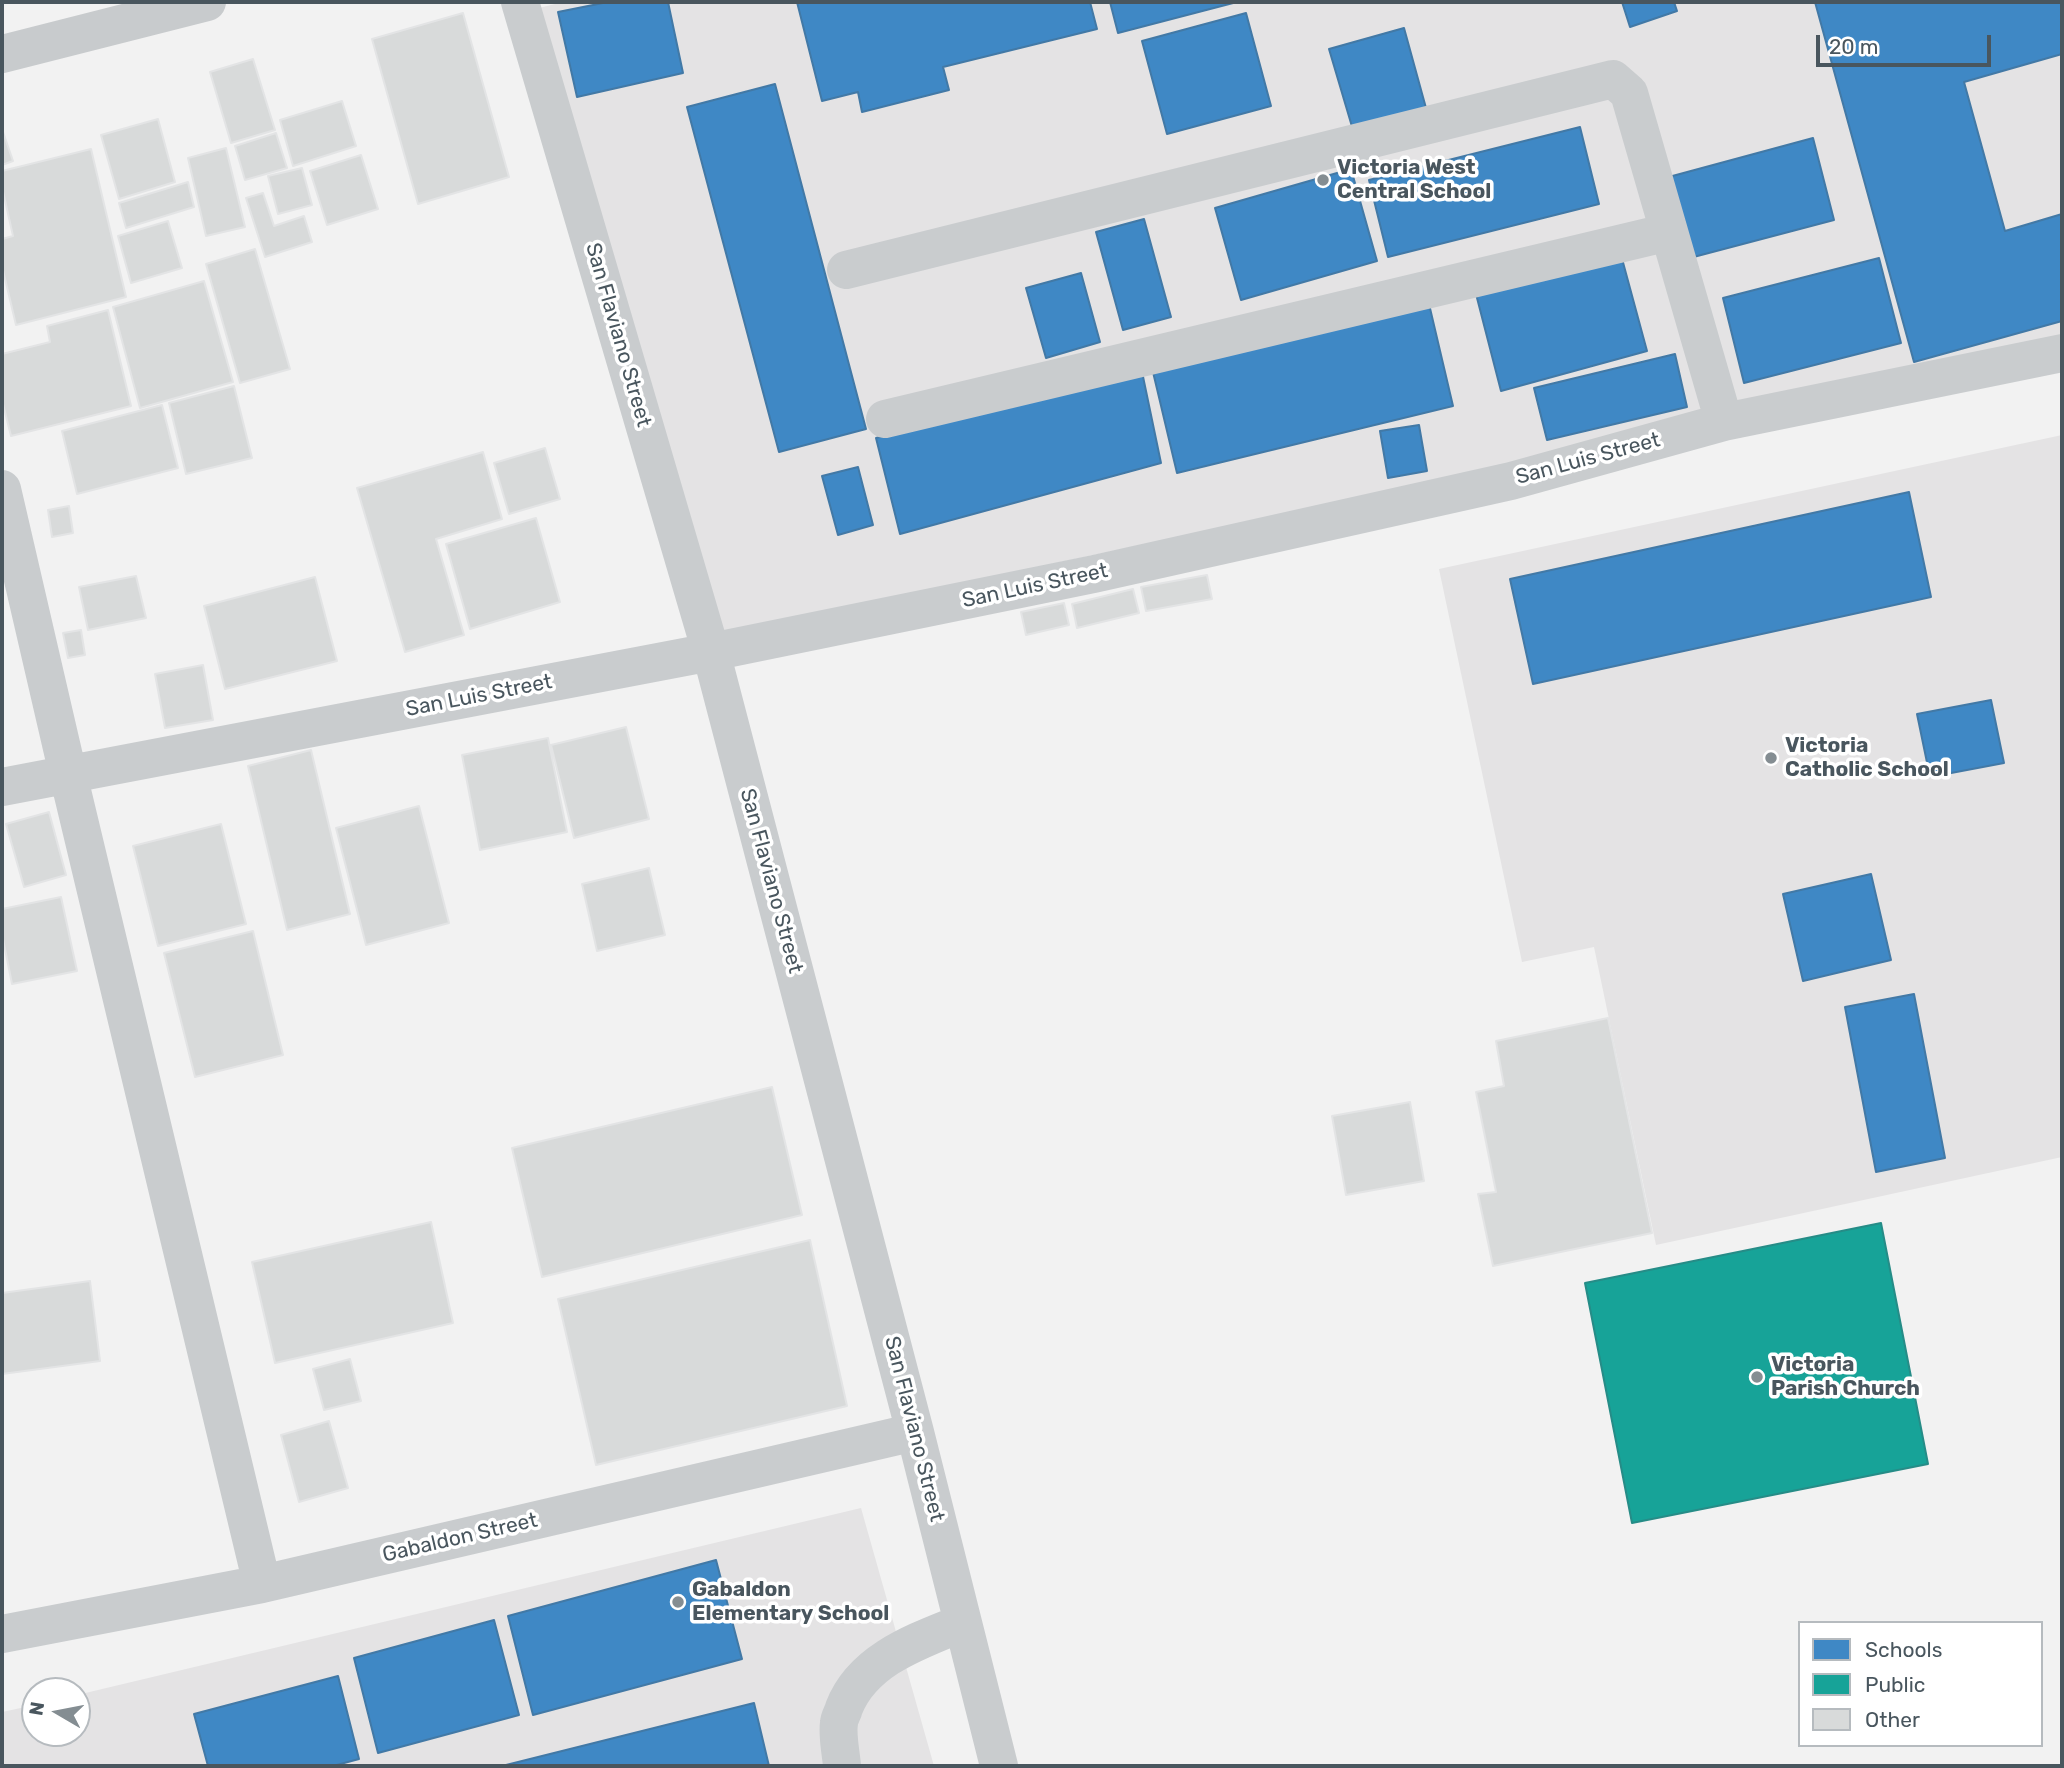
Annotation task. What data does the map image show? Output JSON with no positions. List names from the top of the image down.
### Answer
{
  "streets": {
    "street": ["San Flaviano Street", "San Luis Street", "Gabaldon Street"]
  },
  "crossings": [
    ["San Flaviano Street", "San Luis Street"],
    ["San Flaviano Street", "Gabaldon Street"]
  ],
  "places": [
    "Victoria West Central School",
    "Victoria Catholic School",
    "Victoria Parish Church",
    "Gabaldon Elementary School"
  ],
  "legend": ["Schools", "Public", "Other"],
  "scale_bar": "20 m",
  "north": "left"
}
